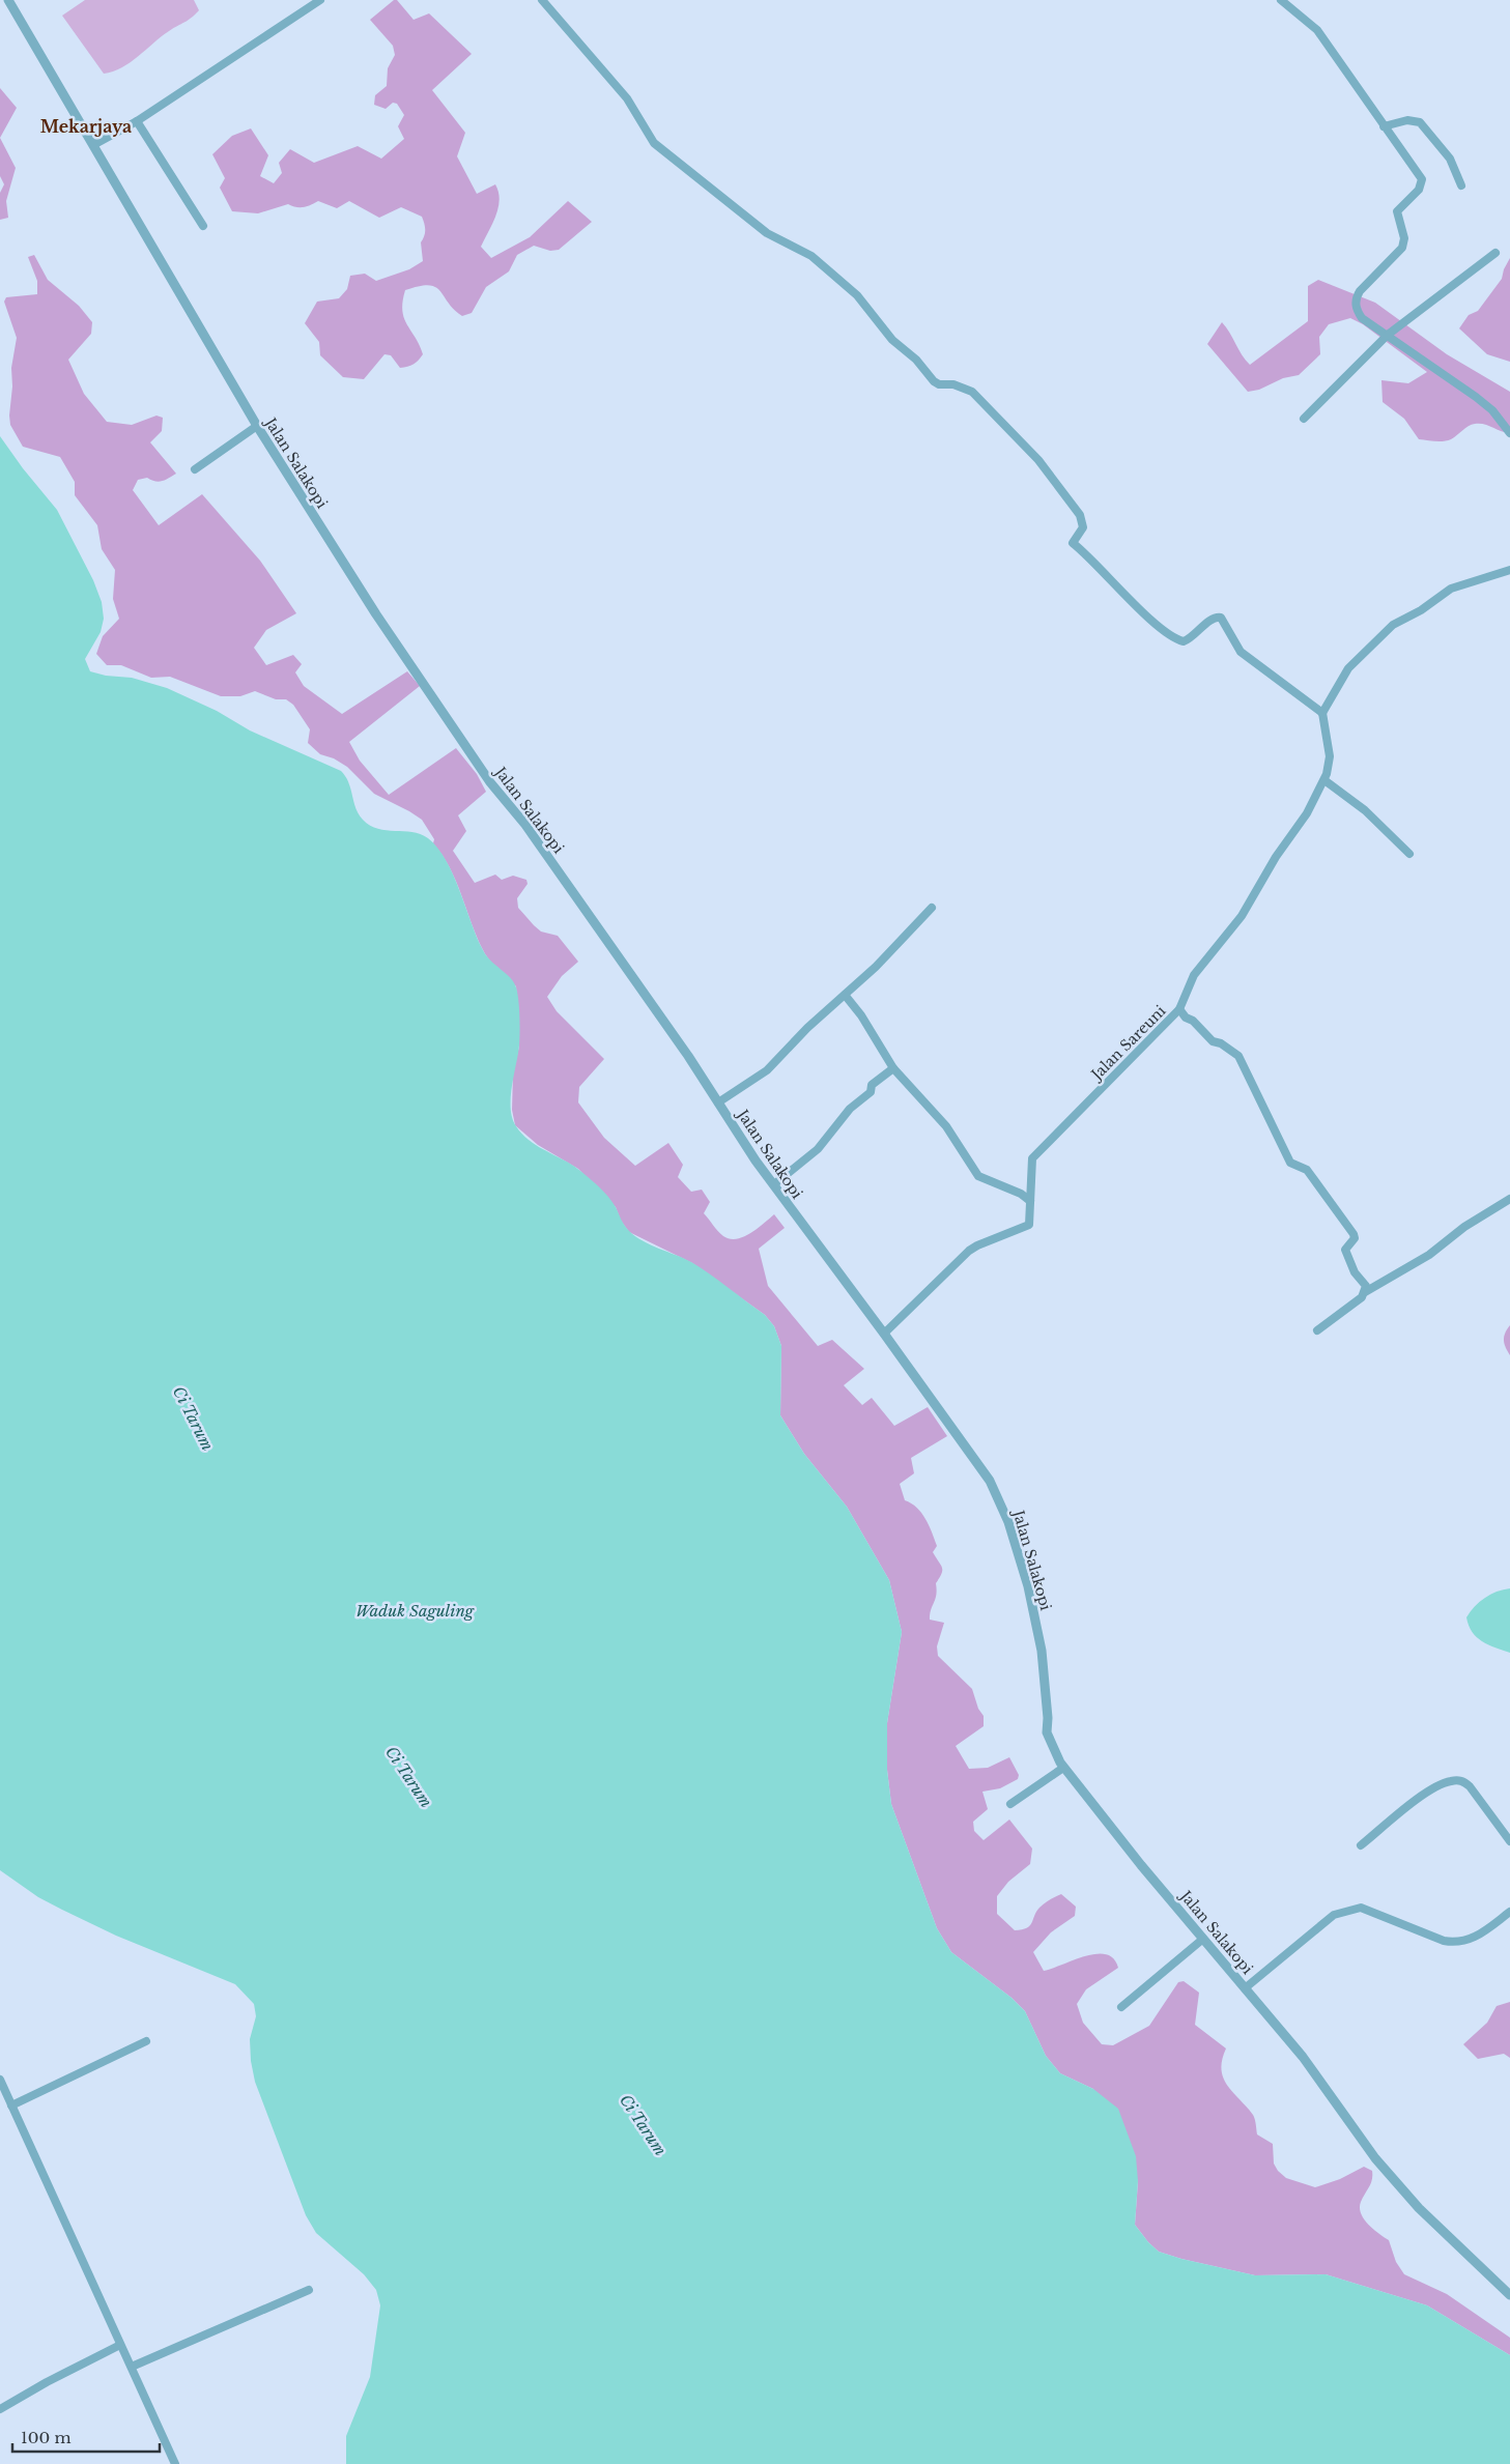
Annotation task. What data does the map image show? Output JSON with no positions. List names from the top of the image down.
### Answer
{
  "streets": {
    "street": ["Jalan Salakopi", "Jalan Sareuni"]
  },
  "crossings": [
    ["Jalan Salakopi", "Jalan Sareuni"]
  ],
  "districts": ["Mekarjaya"],
  "water": ["Ci Tarum", "Waduk Saguling"],
  "scale_bar": "100 m"
}
